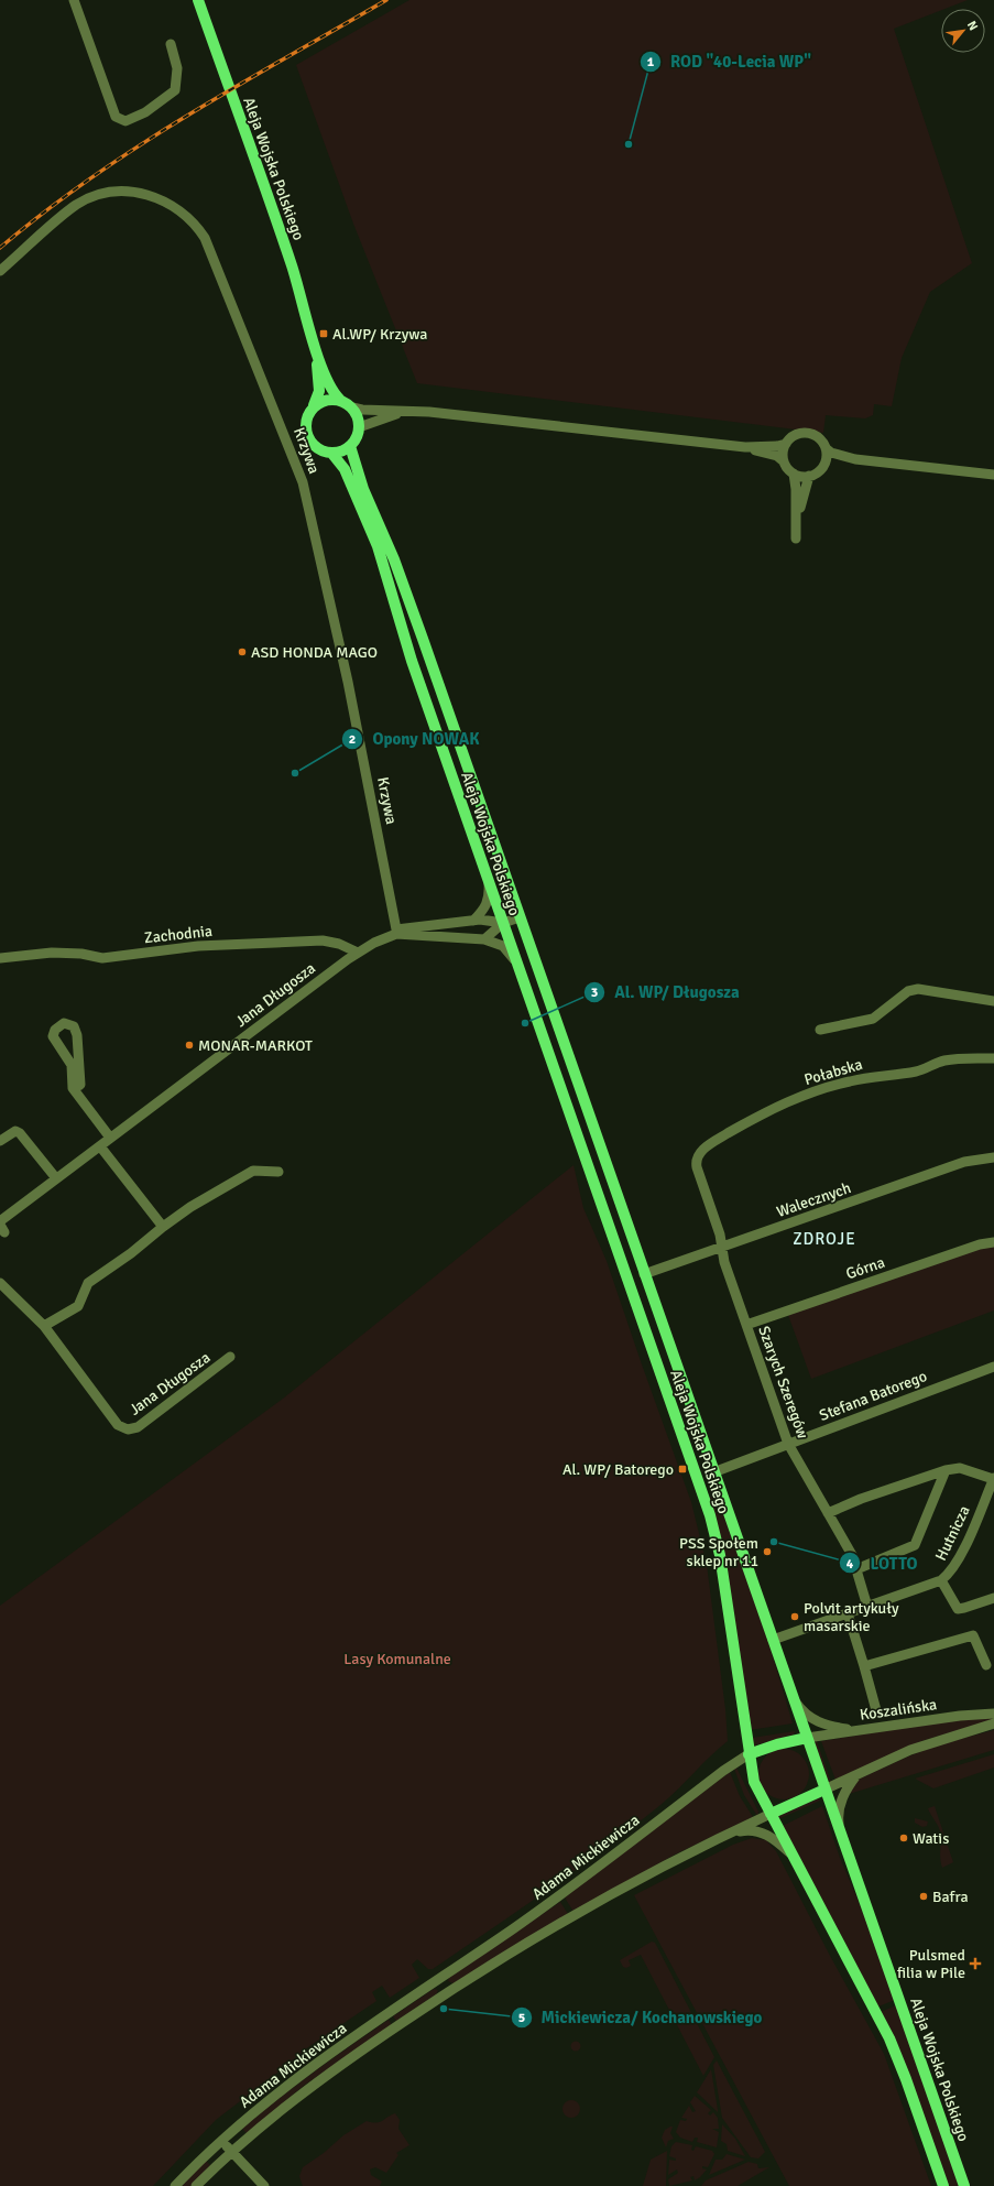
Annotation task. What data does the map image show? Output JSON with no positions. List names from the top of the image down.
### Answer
{
  "streets": {
    "main road": ["Aleja Wojska Polskiego"],
    "street": [
      "Krzywa",
      "Zachodnia",
      "Jana Długosza",
      "Połabska",
      "Walecznych",
      "Górna",
      "Szarych Szeregów",
      "Stefana Batorego",
      "Hutnicza",
      "Koszalińska",
      "Adama Mickiewicza"
    ]
  },
  "crossings": [
    ["Aleja Wojska Polskiego", "Walecznych"],
    ["Aleja Wojska Polskiego", "Stefana Batorego"],
    ["Aleja Wojska Polskiego", "Hutnicza"],
    ["Aleja Wojska Polskiego", "Koszalińska"],
    ["Aleja Wojska Polskiego", "Adama Mickiewicza"],
    ["Krzywa", "Jana Długosza"],
    ["Zachodnia", "Jana Długosza"],
    ["Połabska", "Szarych Szeregów"],
    ["Walecznych", "Szarych Szeregów"],
    ["Górna", "Szarych Szeregów"],
    ["Szarych Szeregów", "Stefana Batorego"],
    ["Szarych Szeregów", "Hutnicza"]
  ],
  "districts": ["ZDROJE"],
  "parks": ["Lasy Komunalne"],
  "places": {
    "other": [
      "ROD \"40-Lecia WP\"",
      "ASD HONDA MAGO",
      "Opony NOWAK",
      "Al. WP/ Długosza",
      "MONAR-MARKOT",
      "LOTTO",
      "PSS Społem sklep nr 11",
      "Polvit artykuły masarskie",
      "Watis",
      "Bafra",
      "Mickiewicza/ Kochanowskiego"
    ],
    "transit": ["Al.WP/ Krzywa", "Al. WP/ Batorego"],
    "health": ["Pulsmed filia w Pile"]
  },
  "north": "top right"
}
